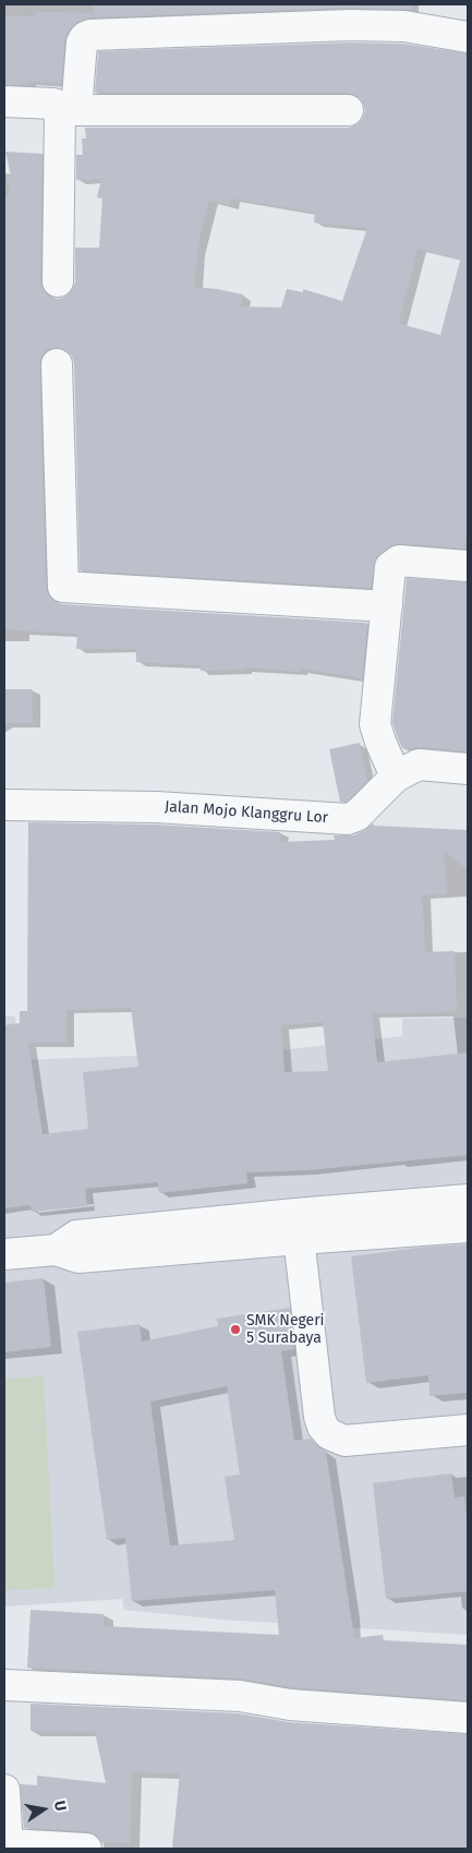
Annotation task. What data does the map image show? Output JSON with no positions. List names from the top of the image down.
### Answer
{
  "streets": {
    "street": ["Jalan Mojo Klanggru Lor"]
  },
  "places": ["SMK Negeri 5 Surabaya"],
  "north": "right"
}
